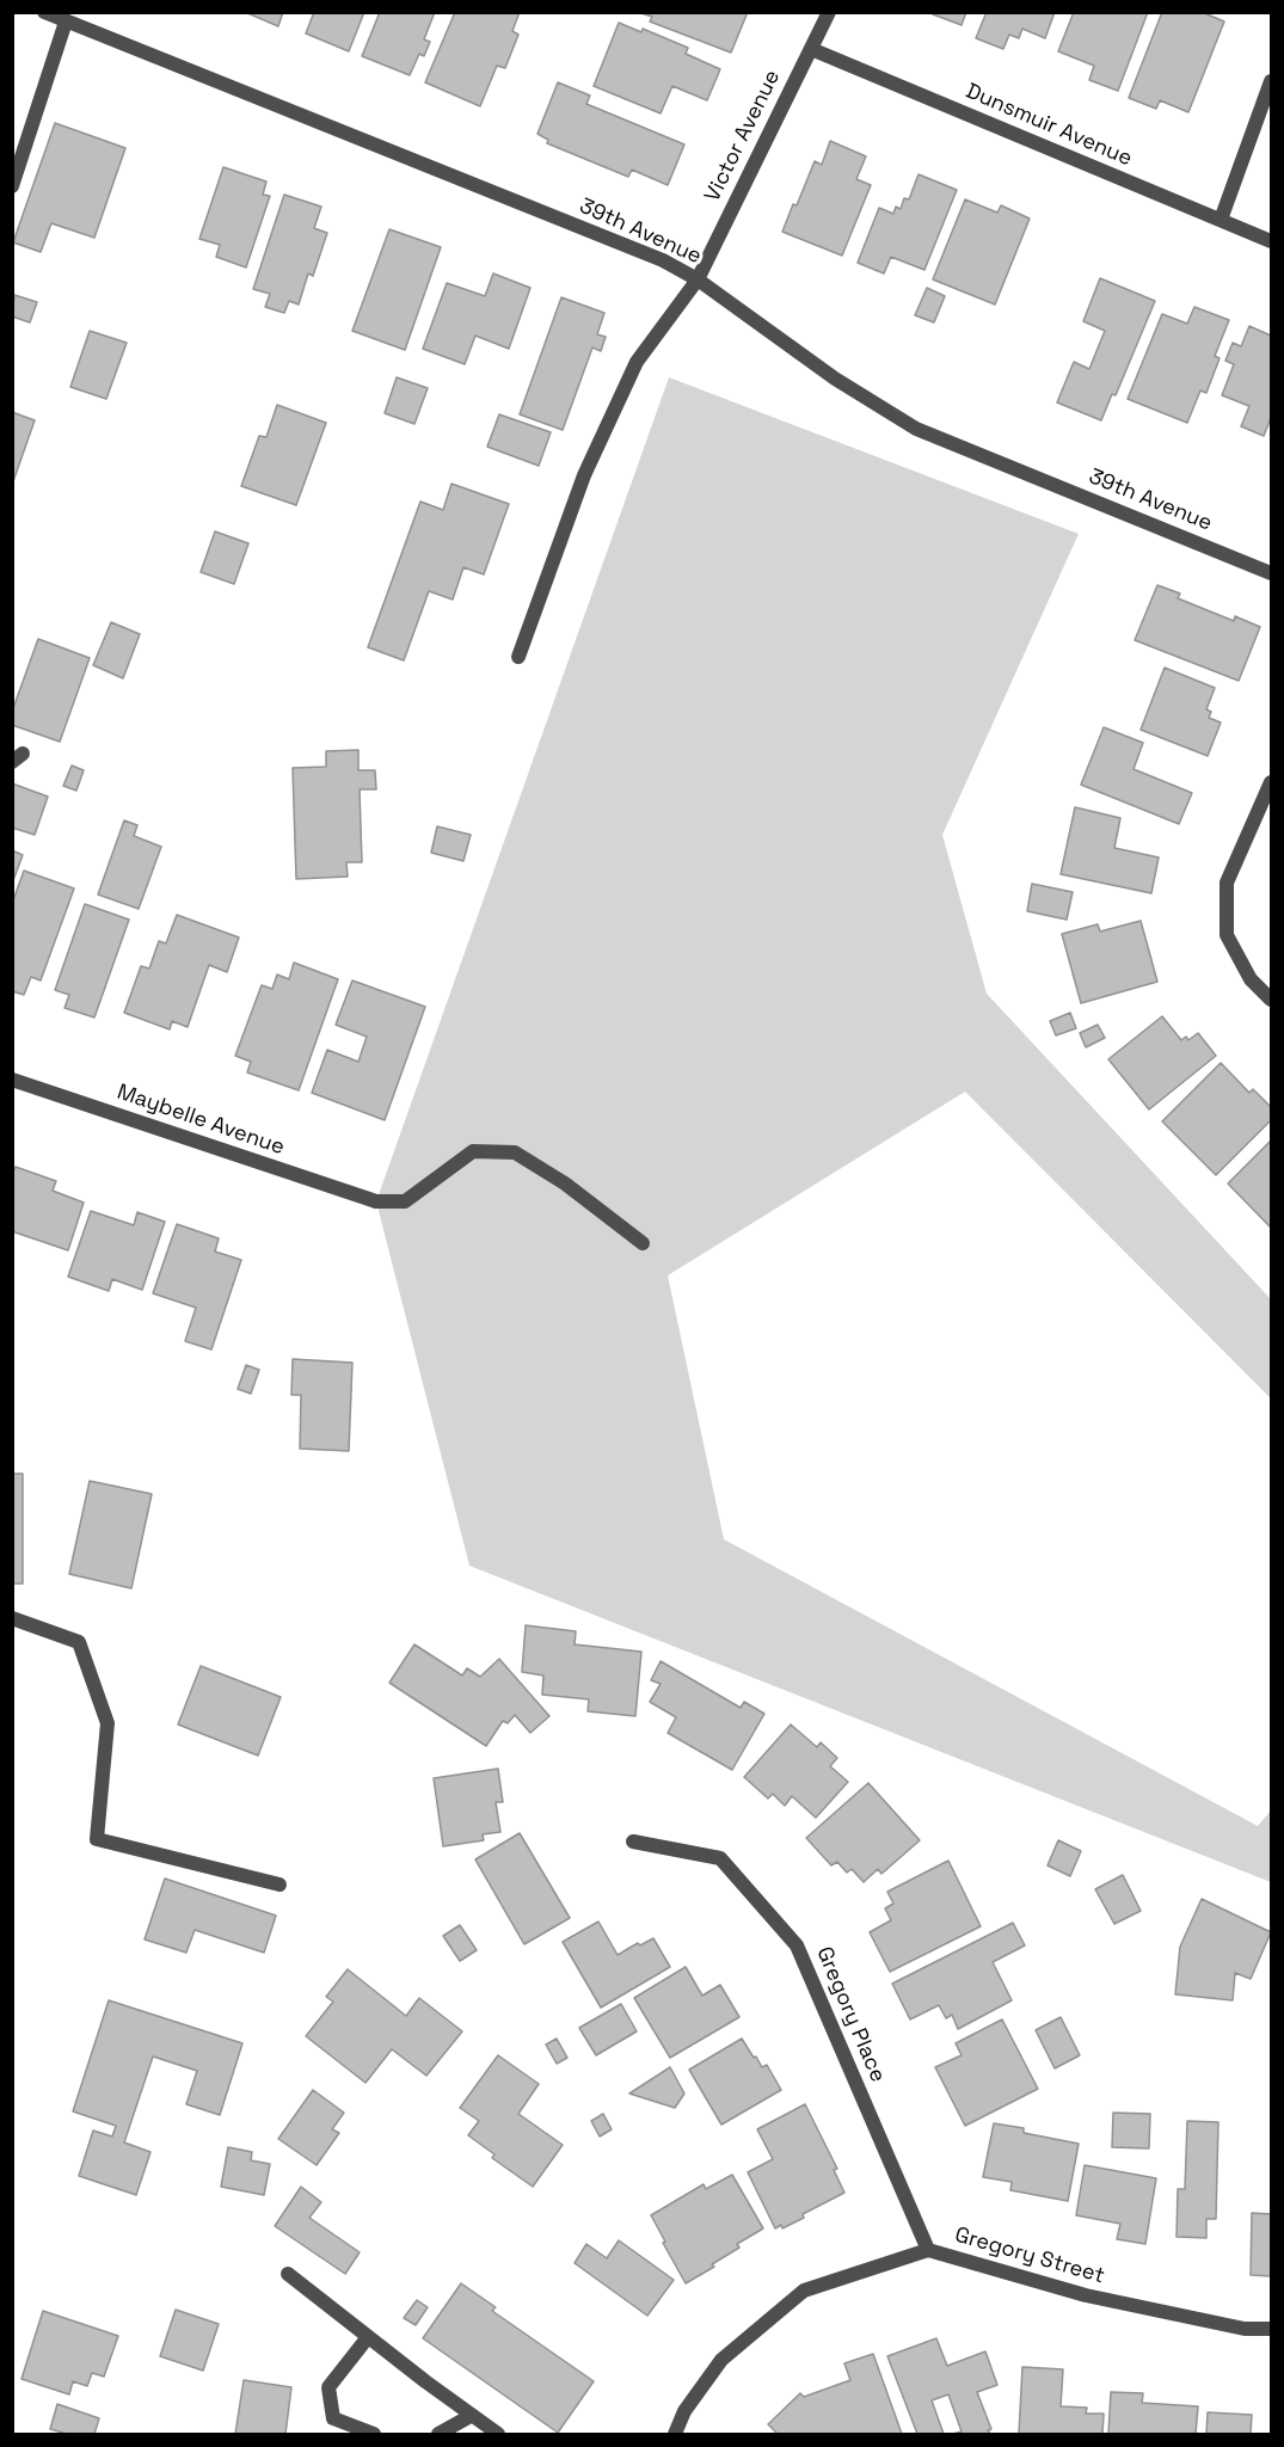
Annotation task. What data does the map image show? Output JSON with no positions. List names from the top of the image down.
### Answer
{
  "streets": {
    "street": [
      "Dunsmuir Avenue",
      "Victor Avenue",
      "39th Avenue",
      "Maybelle Avenue",
      "Gregory Place",
      "Gregory Street"
    ]
  },
  "crossings": [
    ["Dunsmuir Avenue", "Victor Avenue"],
    ["Victor Avenue", "39th Avenue"],
    ["Gregory Place", "Gregory Street"]
  ]
}
